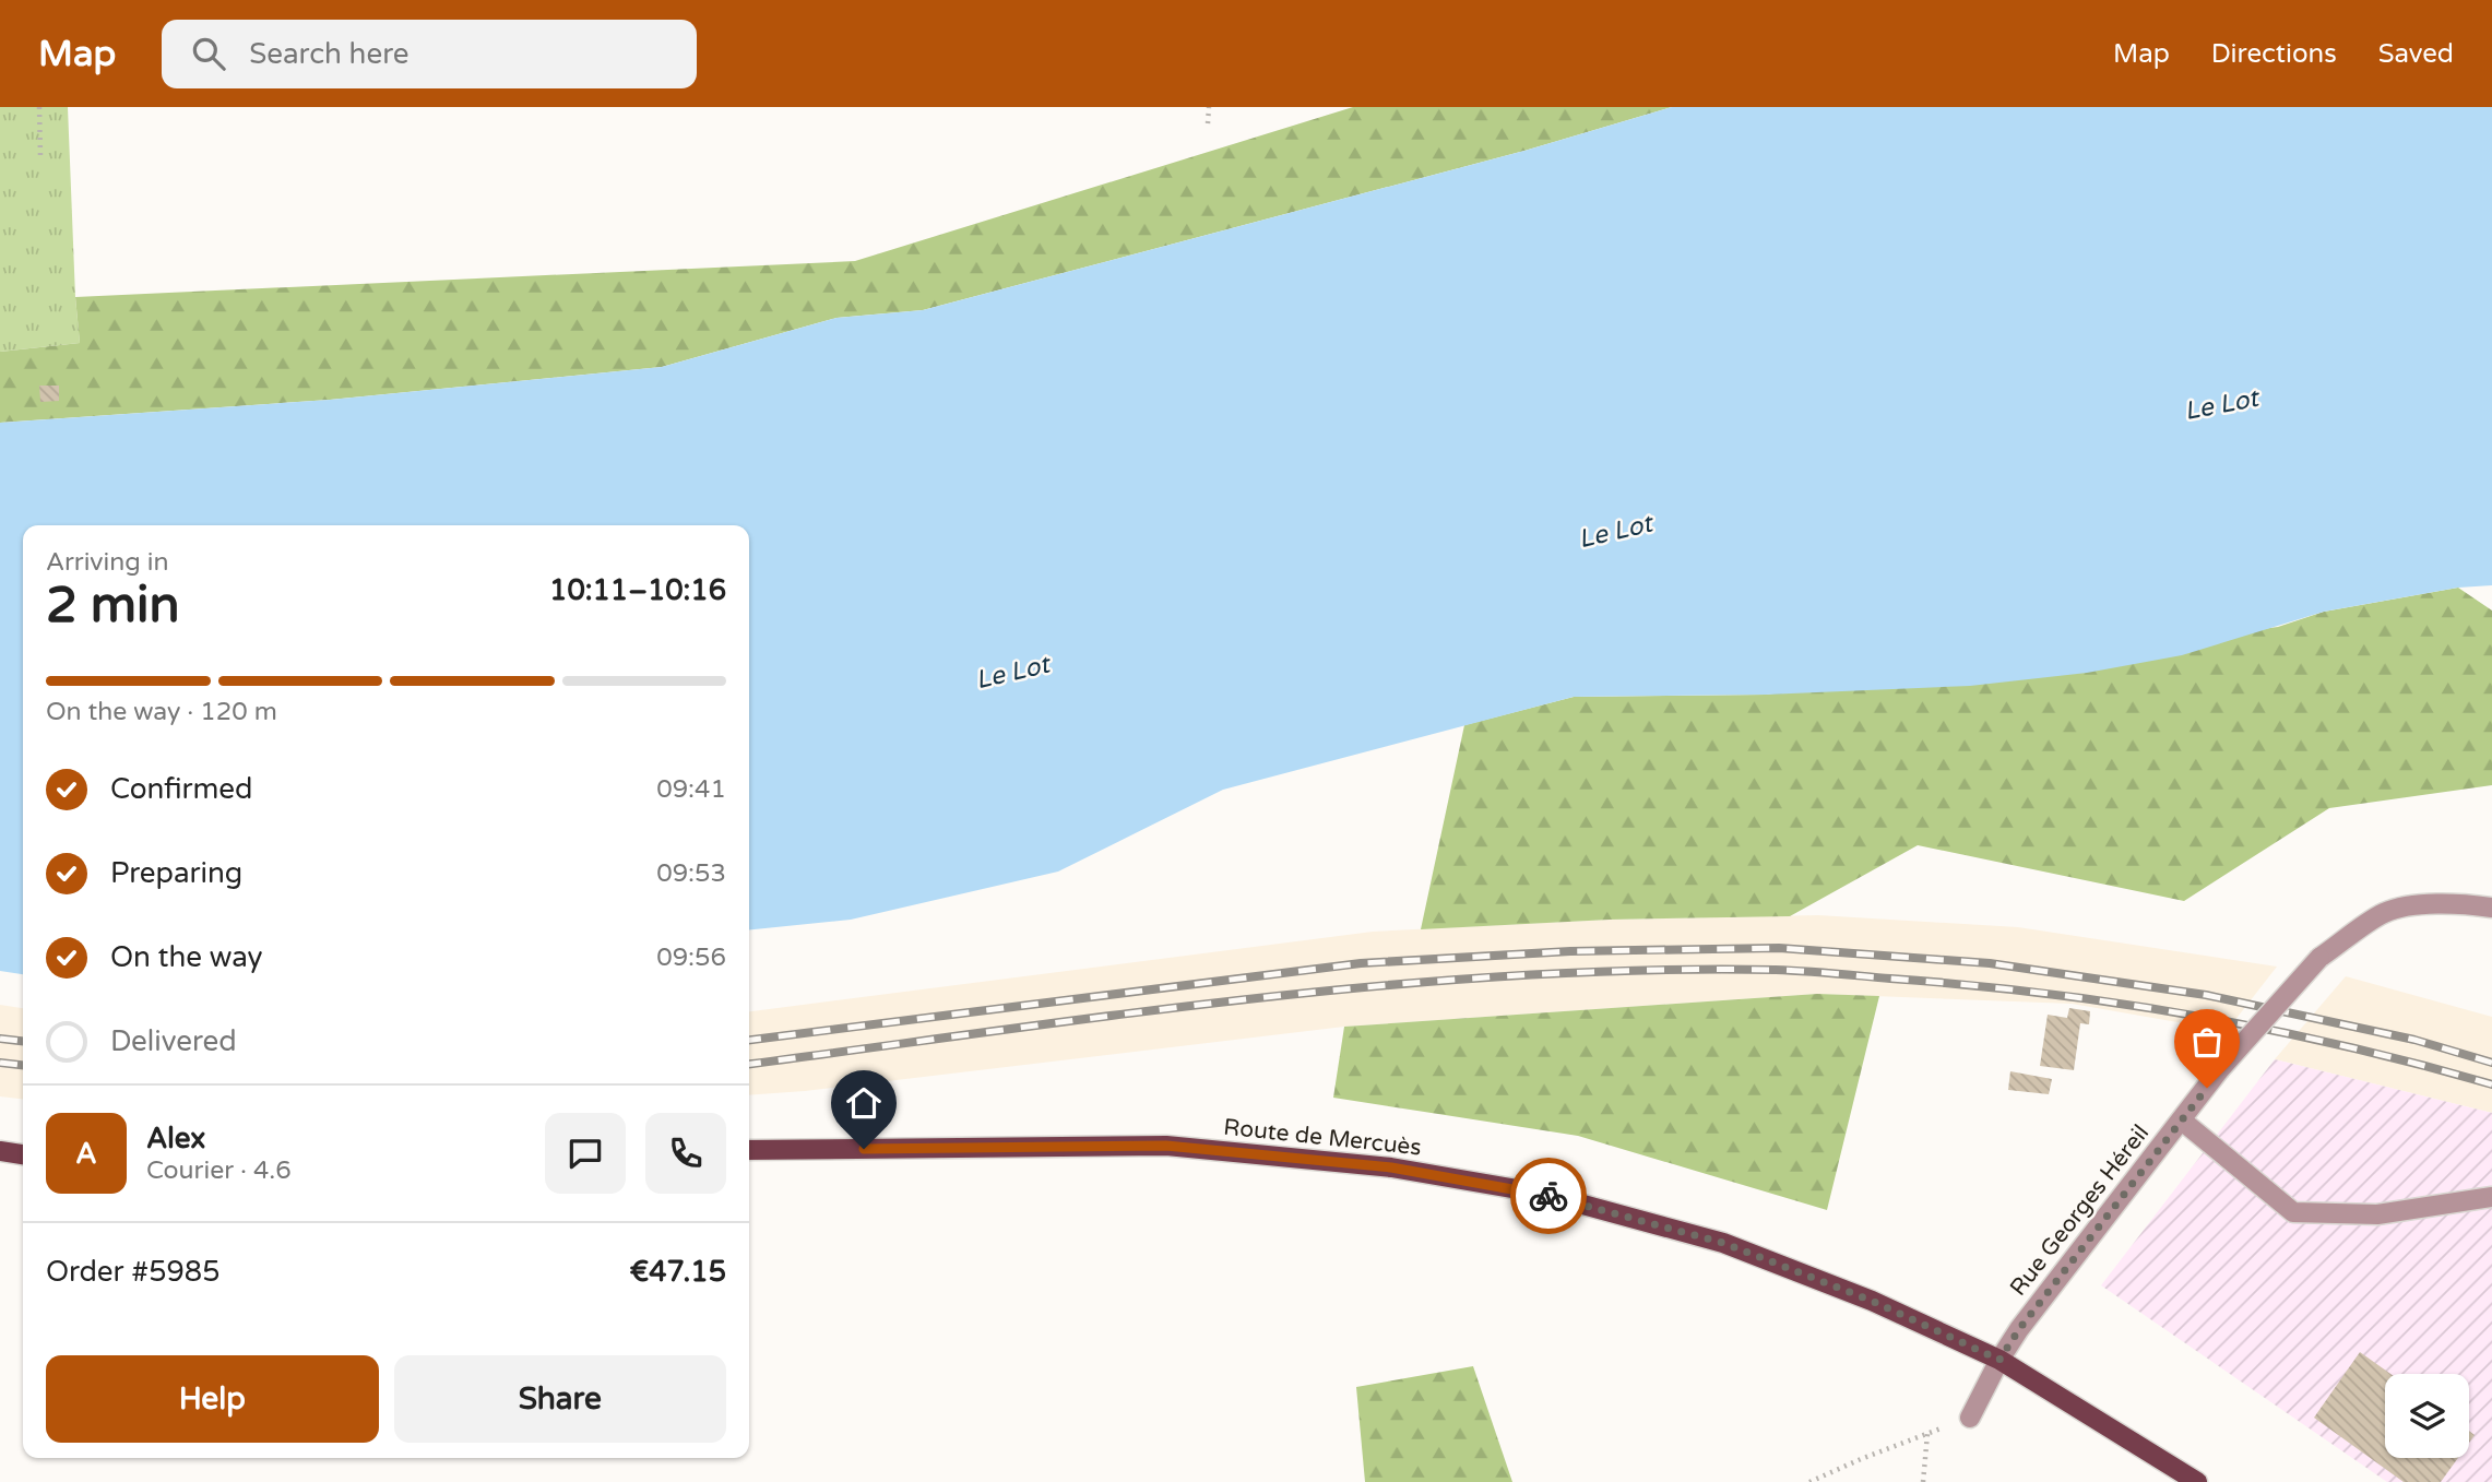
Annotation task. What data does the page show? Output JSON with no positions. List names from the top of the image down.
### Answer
{
  "streets": {
    "main road": ["Route de Mercuès"],
    "street": ["Rue Georges Héreil"]
  },
  "crossings": [
    ["Route de Mercuès", "Rue Georges Héreil"]
  ],
  "water": ["Le Lot"],
  "page": {
    "header": "Map",
    "search": "Search here",
    "nav": ["Map", "Directions", "Saved"],
    "heading": ["2 min", "Arriving in", "10:11–10:16"],
    "panel": [
      "Alex",
      "Courier · 4.6",
      "Order #5985",
      "€47.15"
    ],
    "bar": "On the way · 120 m",
    "list": [
      ["Confirmed", "09:41"],
      ["Preparing", "09:53"],
      ["On the way", "09:56"],
      "Delivered"
    ],
    "round": "A",
    "buttons": ["Help", "Share"]
  }
}
